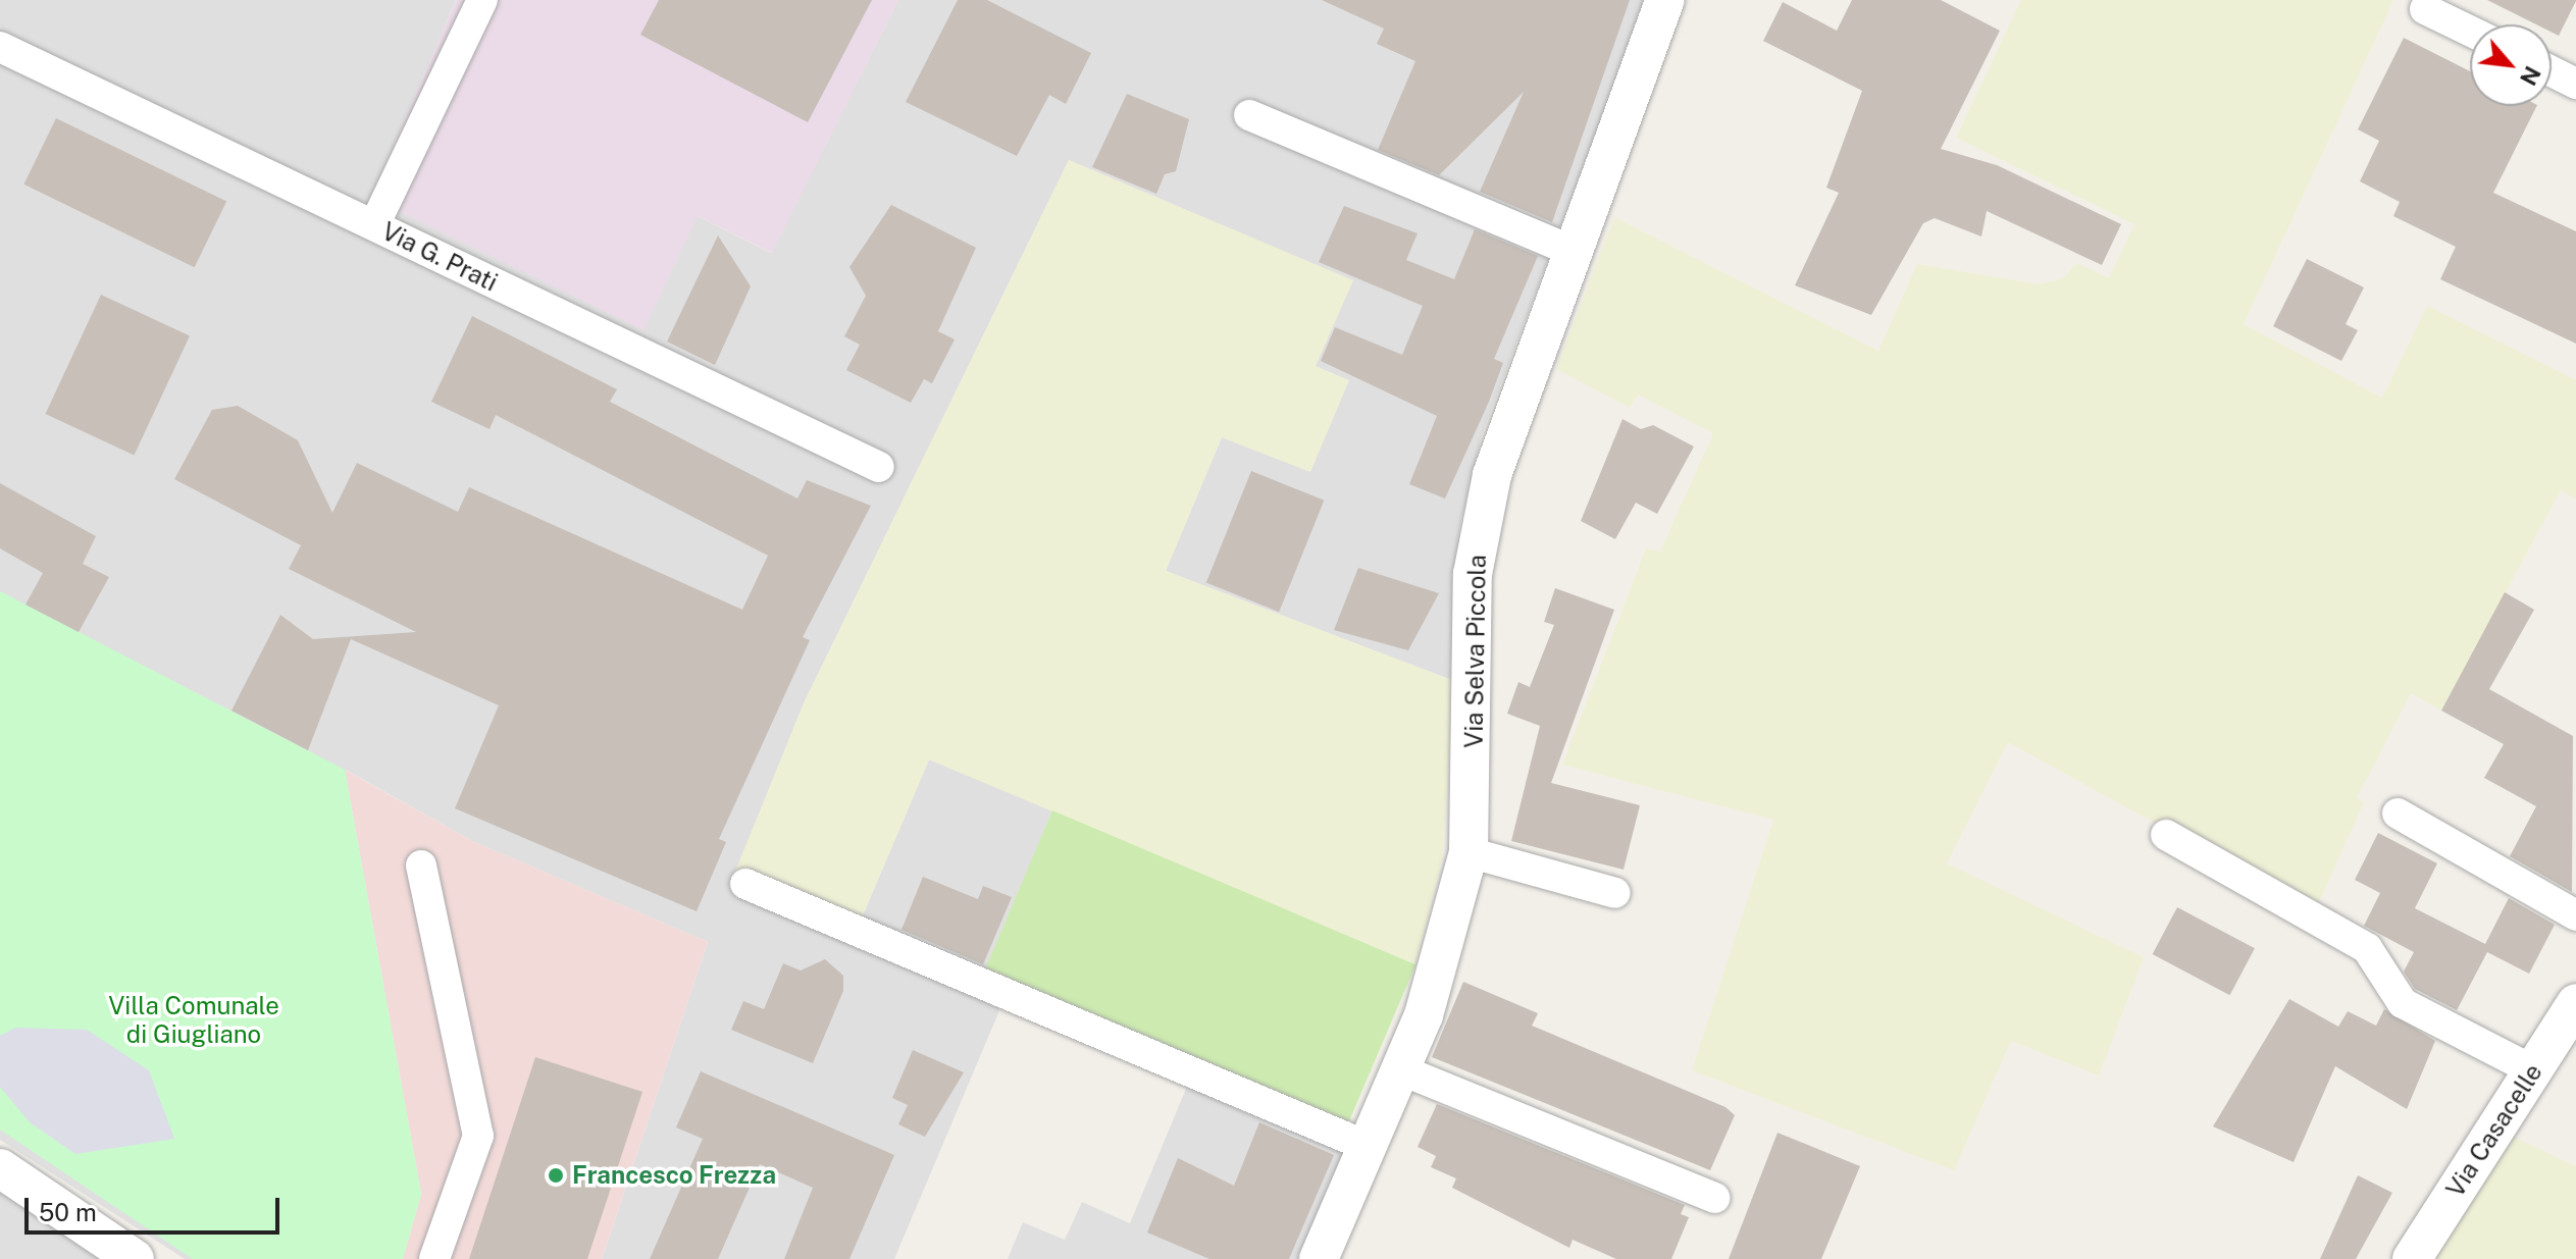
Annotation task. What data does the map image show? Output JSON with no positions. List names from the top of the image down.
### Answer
{
  "streets": {
    "street": ["Via G. Prati", "Via Selva Piccola", "Via Casacelle"]
  },
  "parks": ["Villa Comunale di Giugliano"],
  "places": ["Francesco Frezza"],
  "scale_bar": "50 m",
  "north": "bottom right"
}
